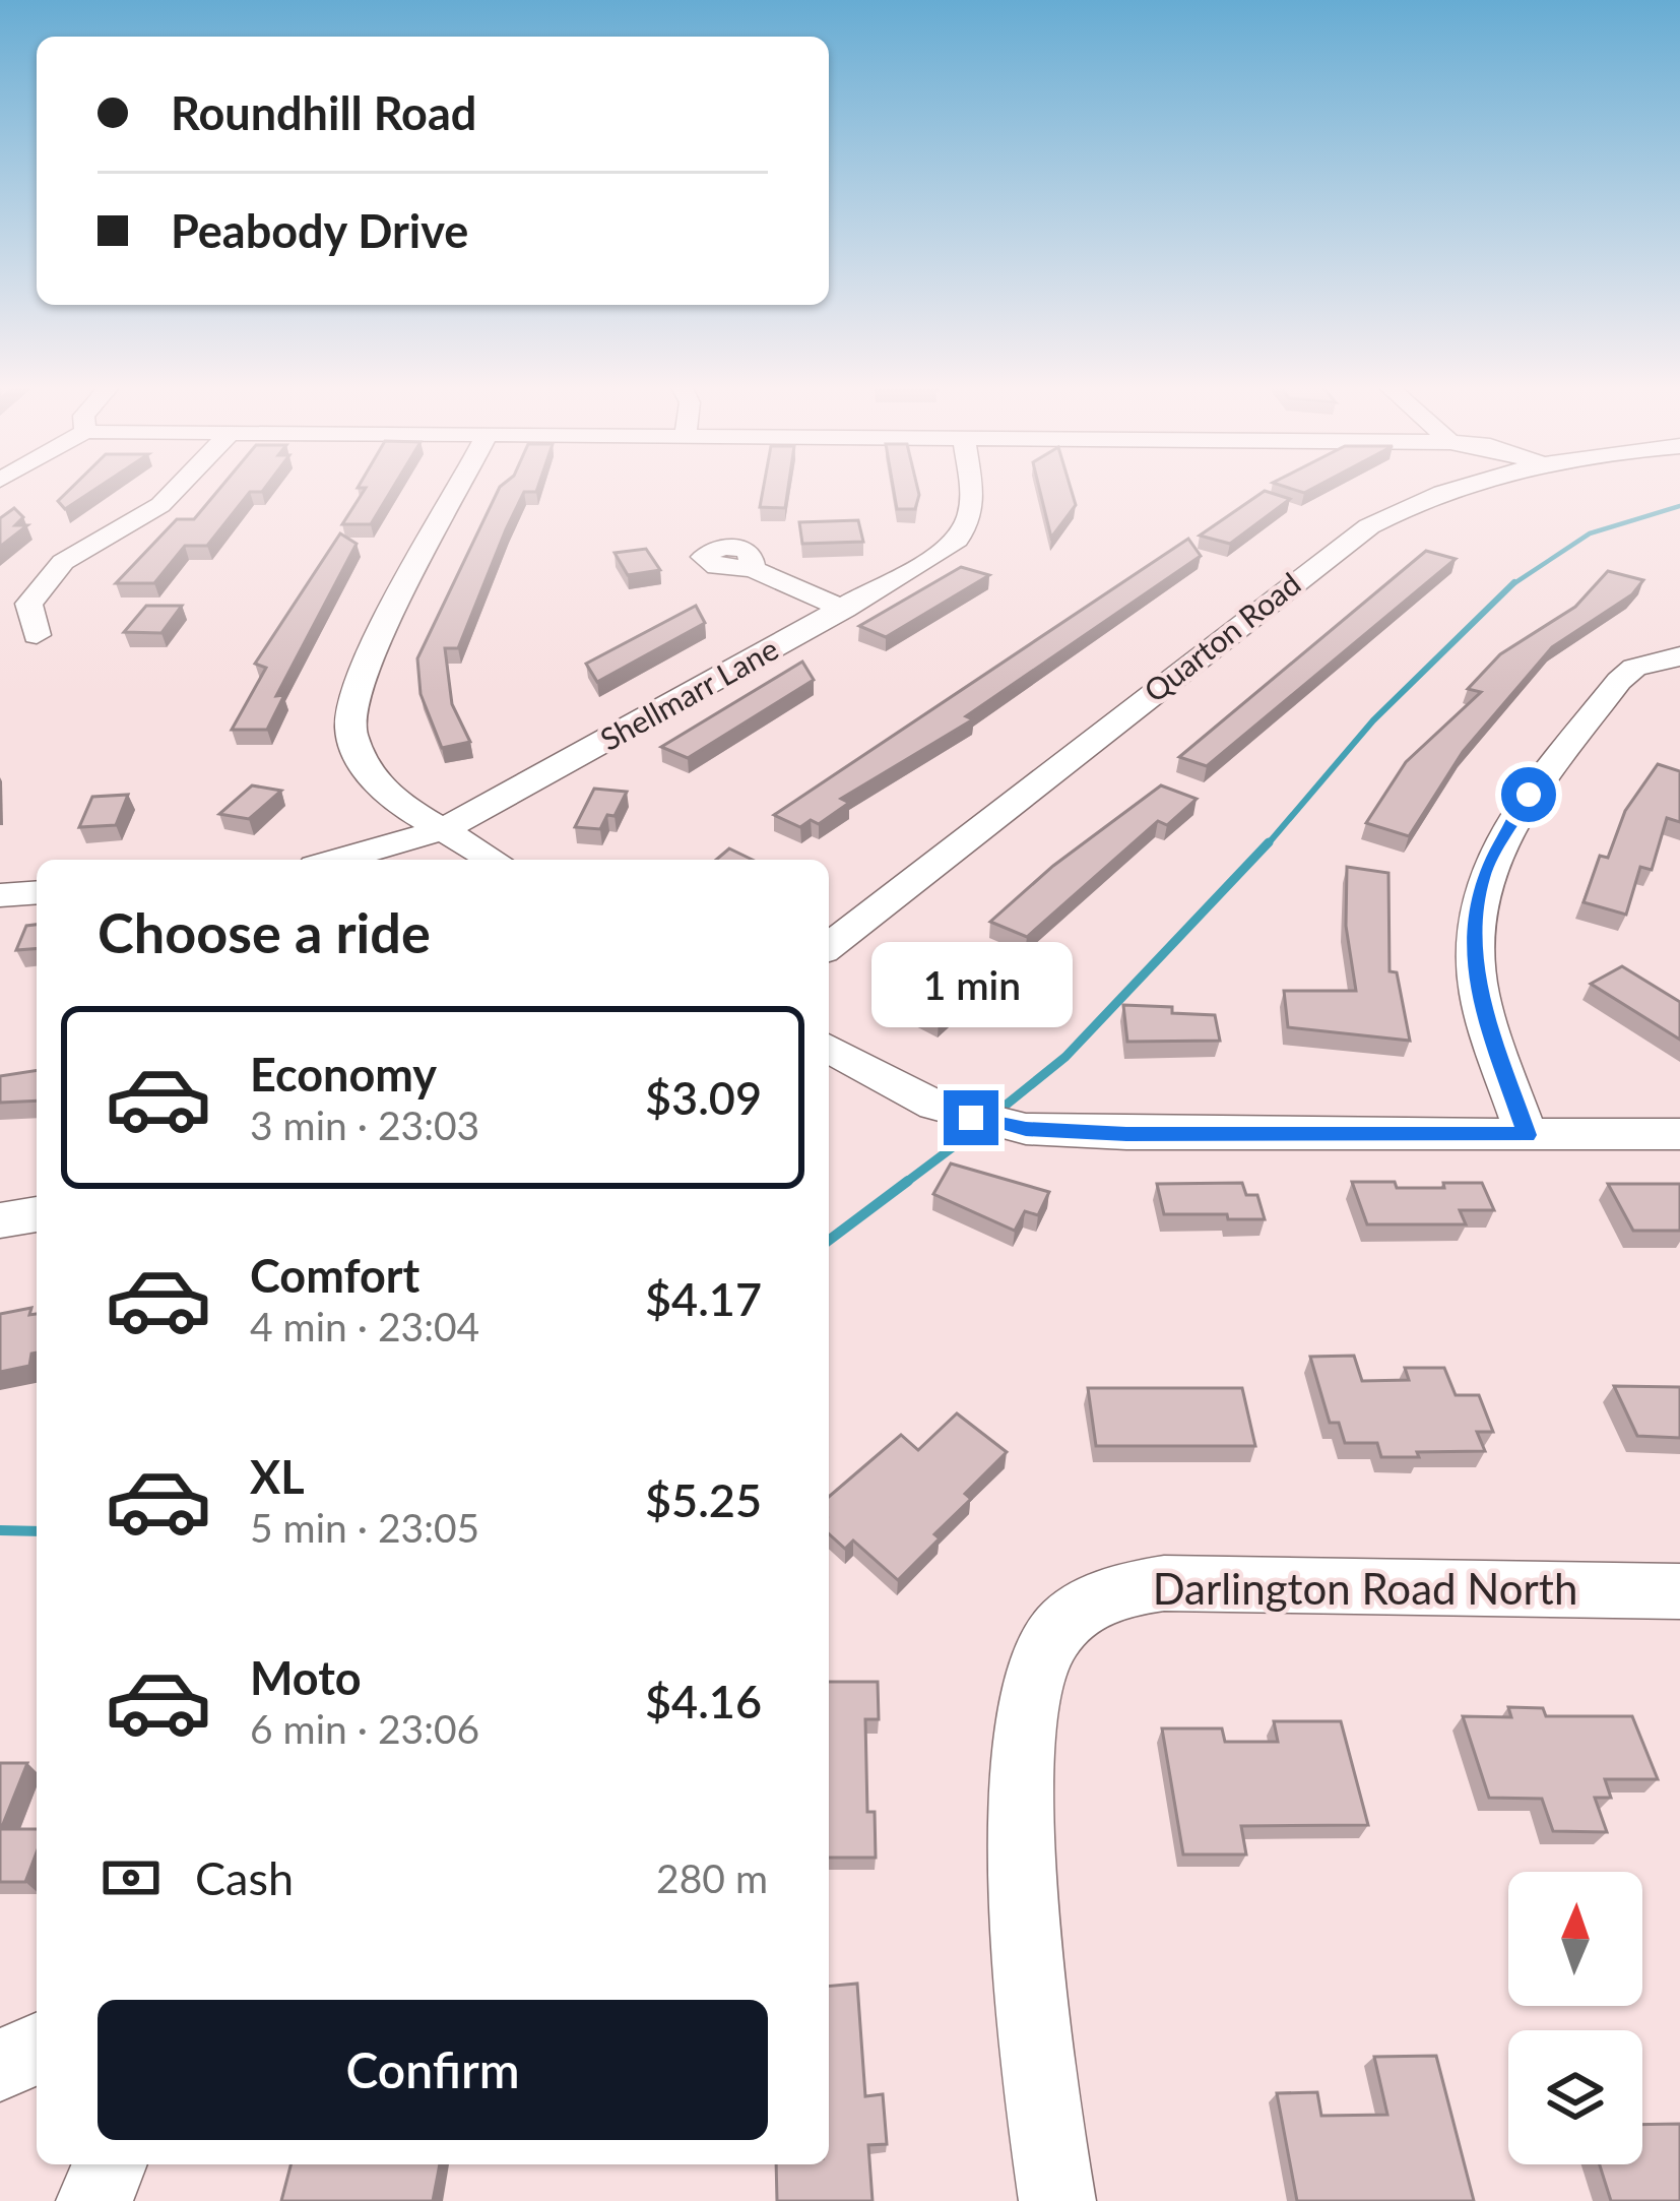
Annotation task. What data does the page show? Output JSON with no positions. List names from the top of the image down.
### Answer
{
  "streets": {
    "street": ["Quarton Road", "Shellmarr Lane", "Darlington Road North"]
  },
  "north": "top",
  "page": {
    "banner": ["Roundhill Road", "Peabody Drive"],
    "heading": "Choose a ride",
    "bubble": "1 min",
    "list": [
      {
        "name": "Economy",
        "note": "3 min · 23:03",
        "value": "$3.09"
      },
      {
        "name": "Comfort",
        "note": "4 min · 23:04",
        "value": "$4.17"
      },
      {
        "name": "XL",
        "note": "5 min · 23:05",
        "value": "$5.25"
      },
      {
        "name": "Moto",
        "note": "6 min · 23:06",
        "value": "$4.16"
      }
    ],
    "pay": ["Cash", "280 m"],
    "buttons": "Confirm"
  }
}
